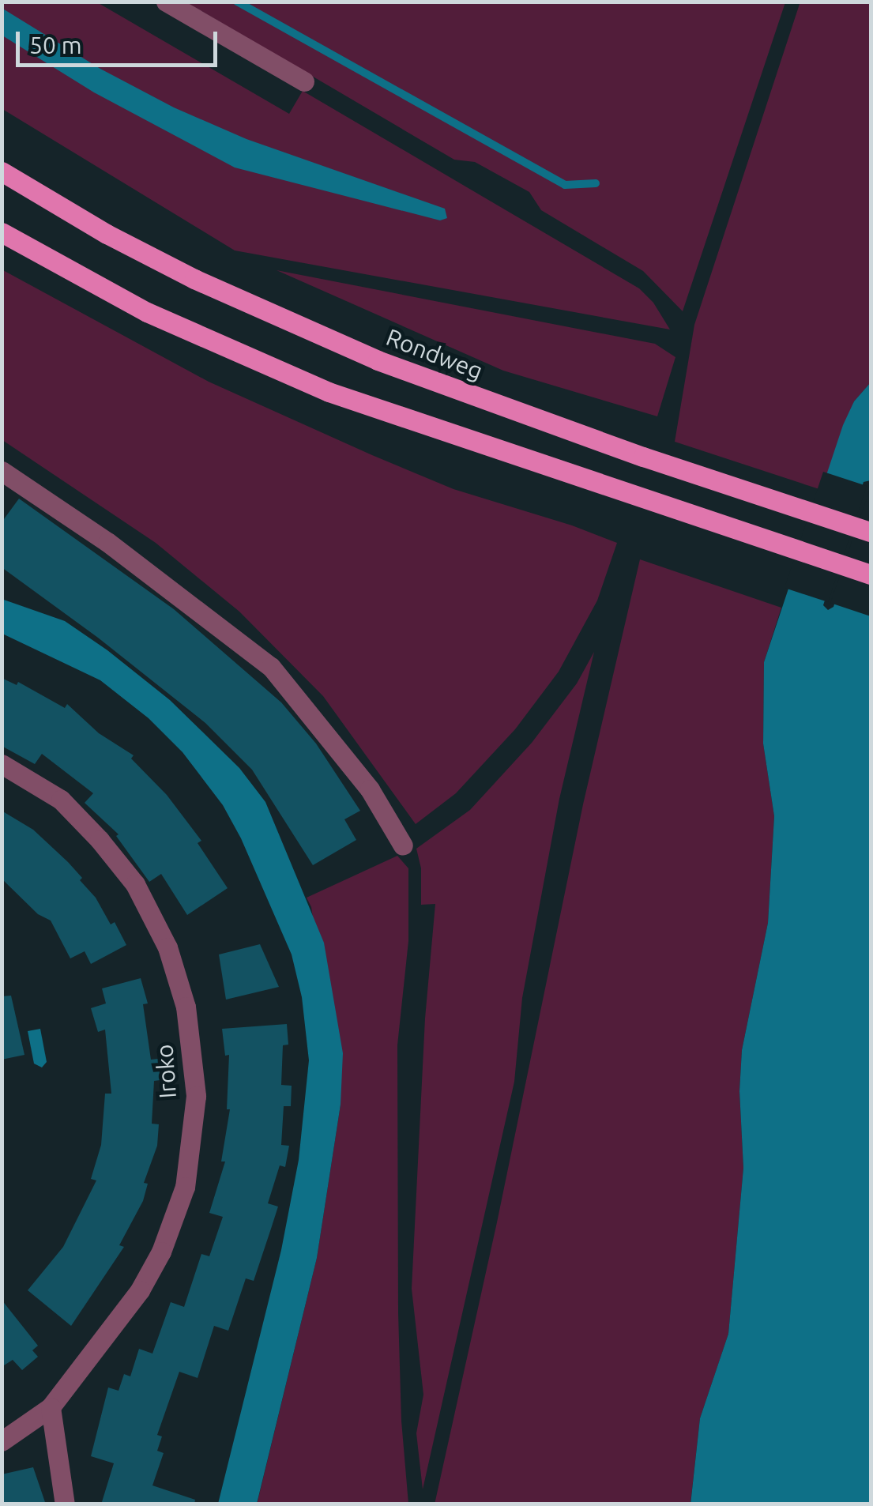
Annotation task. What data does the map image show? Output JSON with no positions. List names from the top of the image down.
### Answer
{
  "streets": {
    "main road": ["Rondweg"],
    "street": ["Iroko"]
  },
  "scale_bar": "50 m"
}
